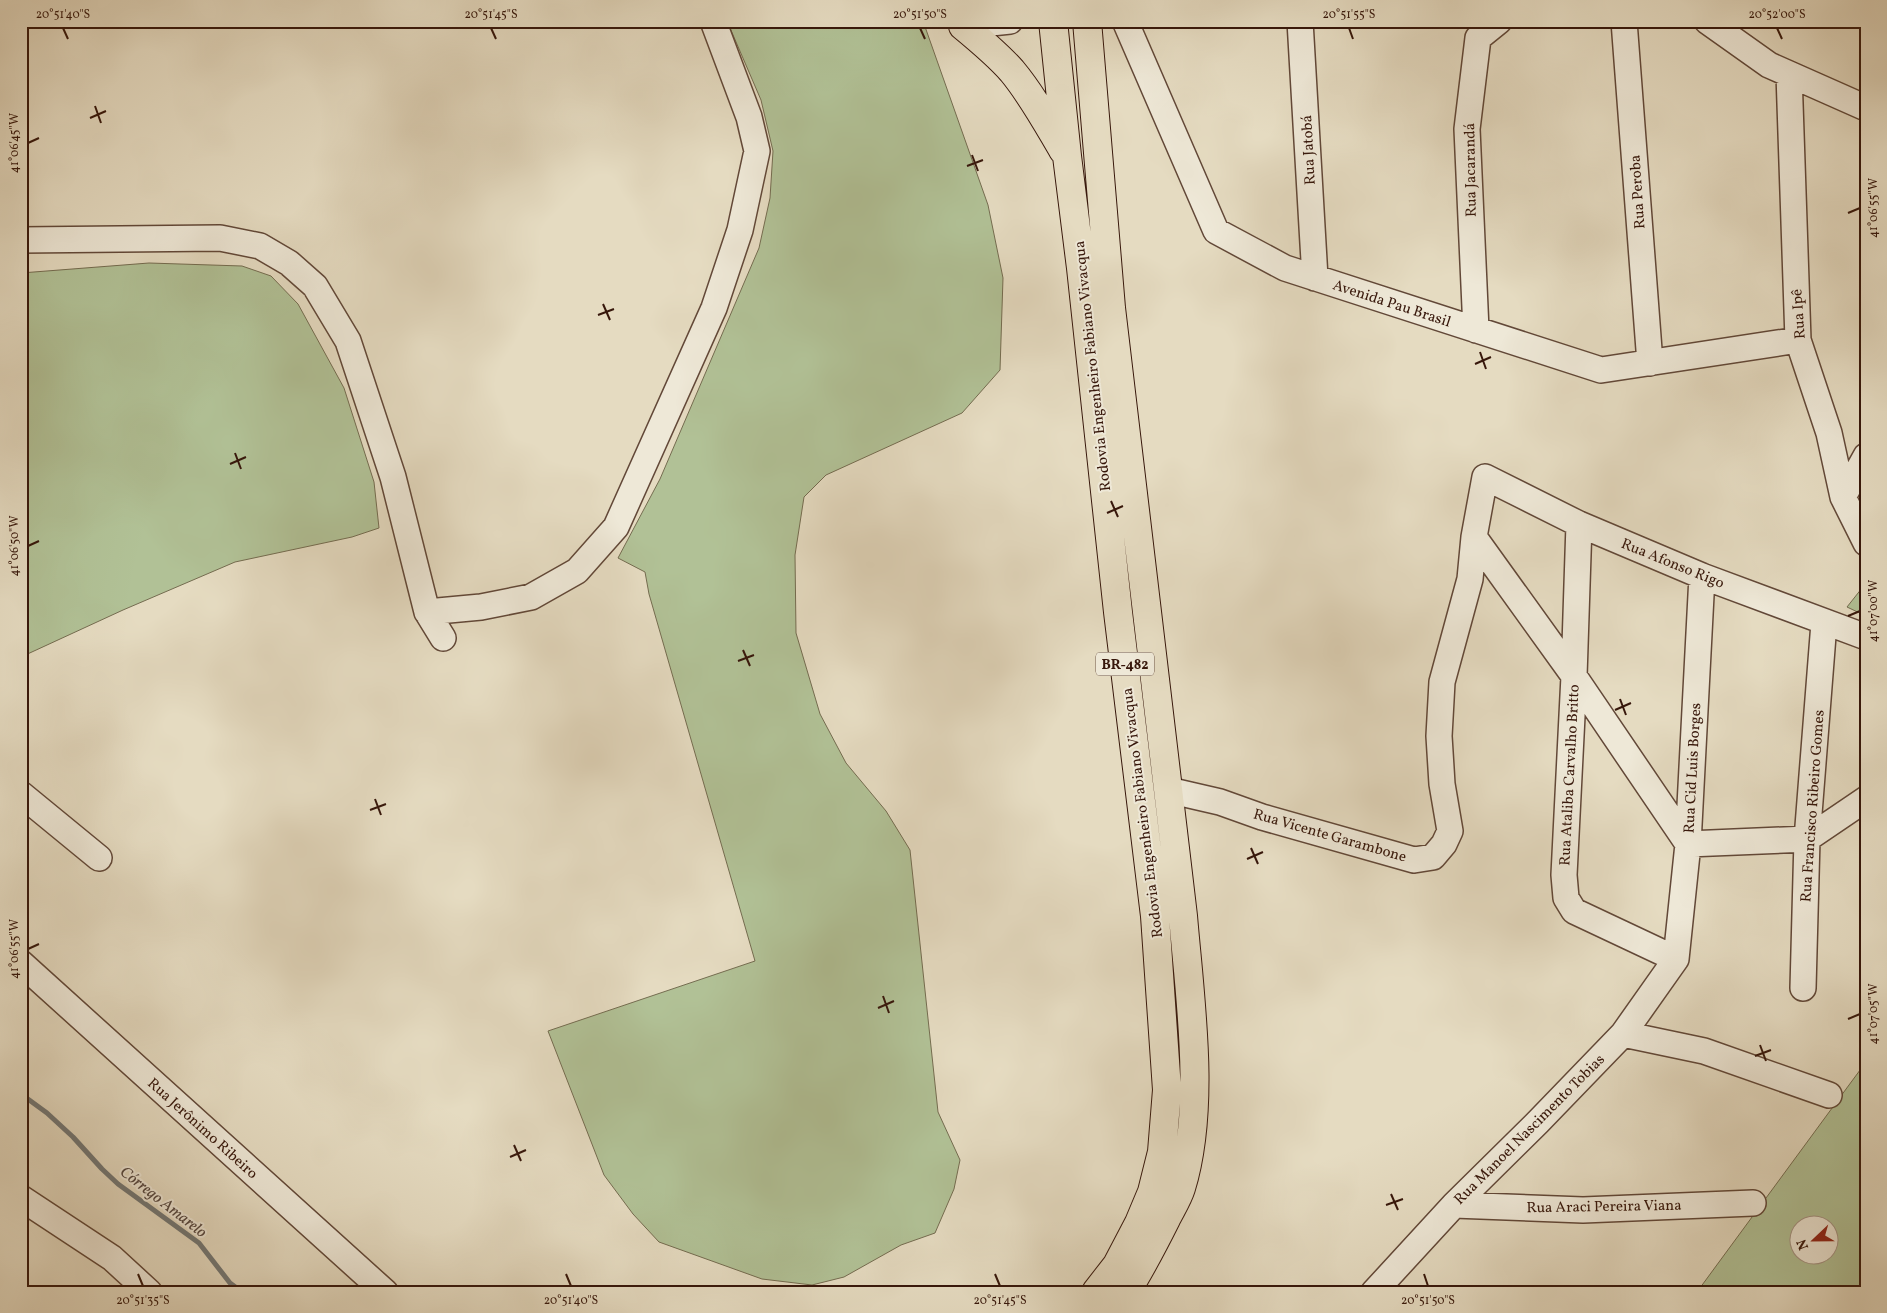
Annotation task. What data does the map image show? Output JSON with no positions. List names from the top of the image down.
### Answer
{
  "streets": {
    "highway": ["Rodovia Engenheiro Fabiano Vivacqua", "BR-482"],
    "street": [
      "Rua Jatobá",
      "Rua Jacarandá",
      "Rua Peroba",
      "Avenida Pau Brasil",
      "Rua Ipê",
      "Rua Afonso Rigo",
      "Rua Cid Luis Borges",
      "Rua Ataliba Carvalho Britto",
      "Rua Francisco Ribeiro Gomes",
      "Rua Vicente Garambone",
      "Rua Jerônimo Ribeiro",
      "Rua Manoel Nascimento Tobias",
      "Rua Araci Pereira Viana"
    ]
  },
  "crossings": [
    ["Rua Jatobá", "Avenida Pau Brasil"],
    ["Rua Jacarandá", "Avenida Pau Brasil"],
    ["Rua Peroba", "Avenida Pau Brasil"],
    ["Avenida Pau Brasil", "Rua Ipê"],
    ["Rodovia Engenheiro Fabiano Vivacqua", "Rua Vicente Garambone"],
    ["Rua Afonso Rigo", "Rua Cid Luis Borges"],
    ["Rua Afonso Rigo", "Rua Ataliba Carvalho Britto"],
    ["Rua Afonso Rigo", "Rua Francisco Ribeiro Gomes"],
    ["Rua Afonso Rigo", "Rua Vicente Garambone"],
    ["Rua Cid Luis Borges", "Rua Ataliba Carvalho Britto"],
    ["Rua Cid Luis Borges", "Rua Manoel Nascimento Tobias"],
    ["Rua Ataliba Carvalho Britto", "Rua Manoel Nascimento Tobias"],
    ["Rua Manoel Nascimento Tobias", "Rua Araci Pereira Viana"]
  ],
  "water": ["Córrego Amarelo"],
  "north": "left",
  "coordinates": [
    "20°51'40\"S",
    "20°51'45\"S",
    "20°51'50\"S",
    "20°51'55\"S",
    "20°52'00\"S",
    "41°06'45\"W",
    "41°06'55\"W",
    "41°06'50\"W",
    "41°07'00\"W",
    "41°07'05\"W",
    "20°51'35\"S"
  ]
}
